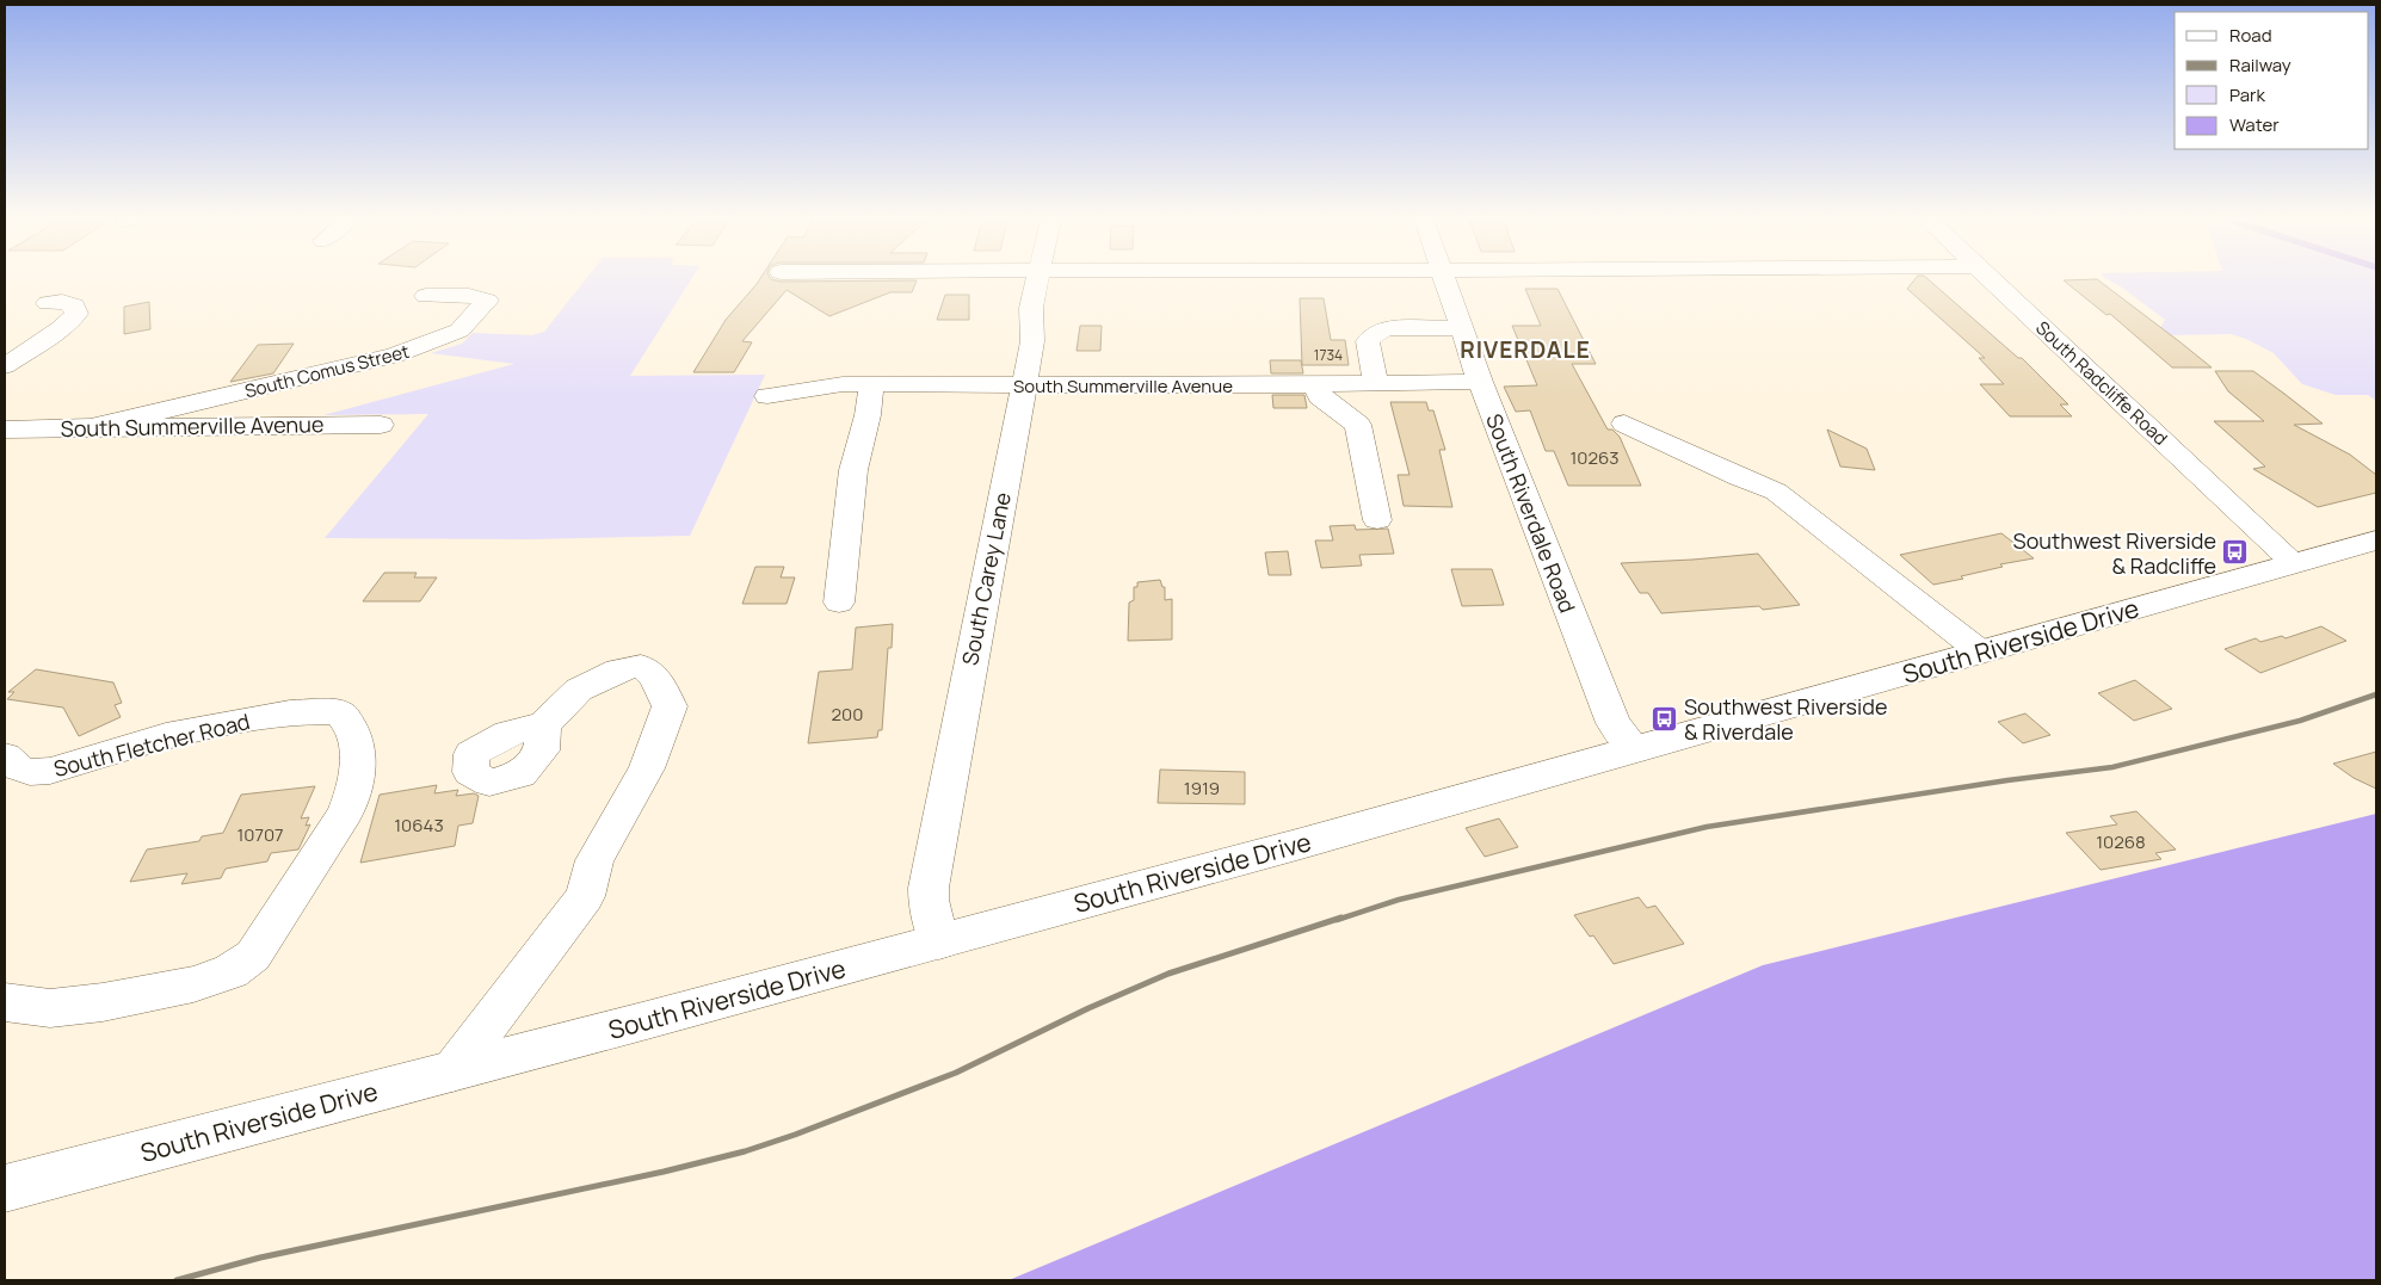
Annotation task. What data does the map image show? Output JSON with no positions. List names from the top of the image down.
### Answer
{
  "streets": {
    "street": [
      "South Comus Street",
      "South Radcliffe Road",
      "South Summerville Avenue",
      "South Riverdale Road",
      "South Carey Lane",
      "South Riverside Drive",
      "South Fletcher Road"
    ]
  },
  "crossings": [
    ["South Comus Street", "South Summerville Avenue"],
    ["South Radcliffe Road", "South Riverside Drive"],
    ["South Summerville Avenue", "South Riverdale Road"],
    ["South Summerville Avenue", "South Carey Lane"],
    ["South Riverdale Road", "South Riverside Drive"],
    ["South Carey Lane", "South Riverside Drive"]
  ],
  "districts": ["RIVERDALE"],
  "places": {
    "bus stop": ["Southwest Riverside & Radcliffe", "Southwest Riverside & Riverdale"]
  },
  "house_numbers": [
    "1734",
    "10263",
    "200",
    "1919",
    "10643",
    "10707",
    "10268"
  ],
  "legend": [
    "Road",
    "Railway",
    "Park",
    "Water"
  ]
}
